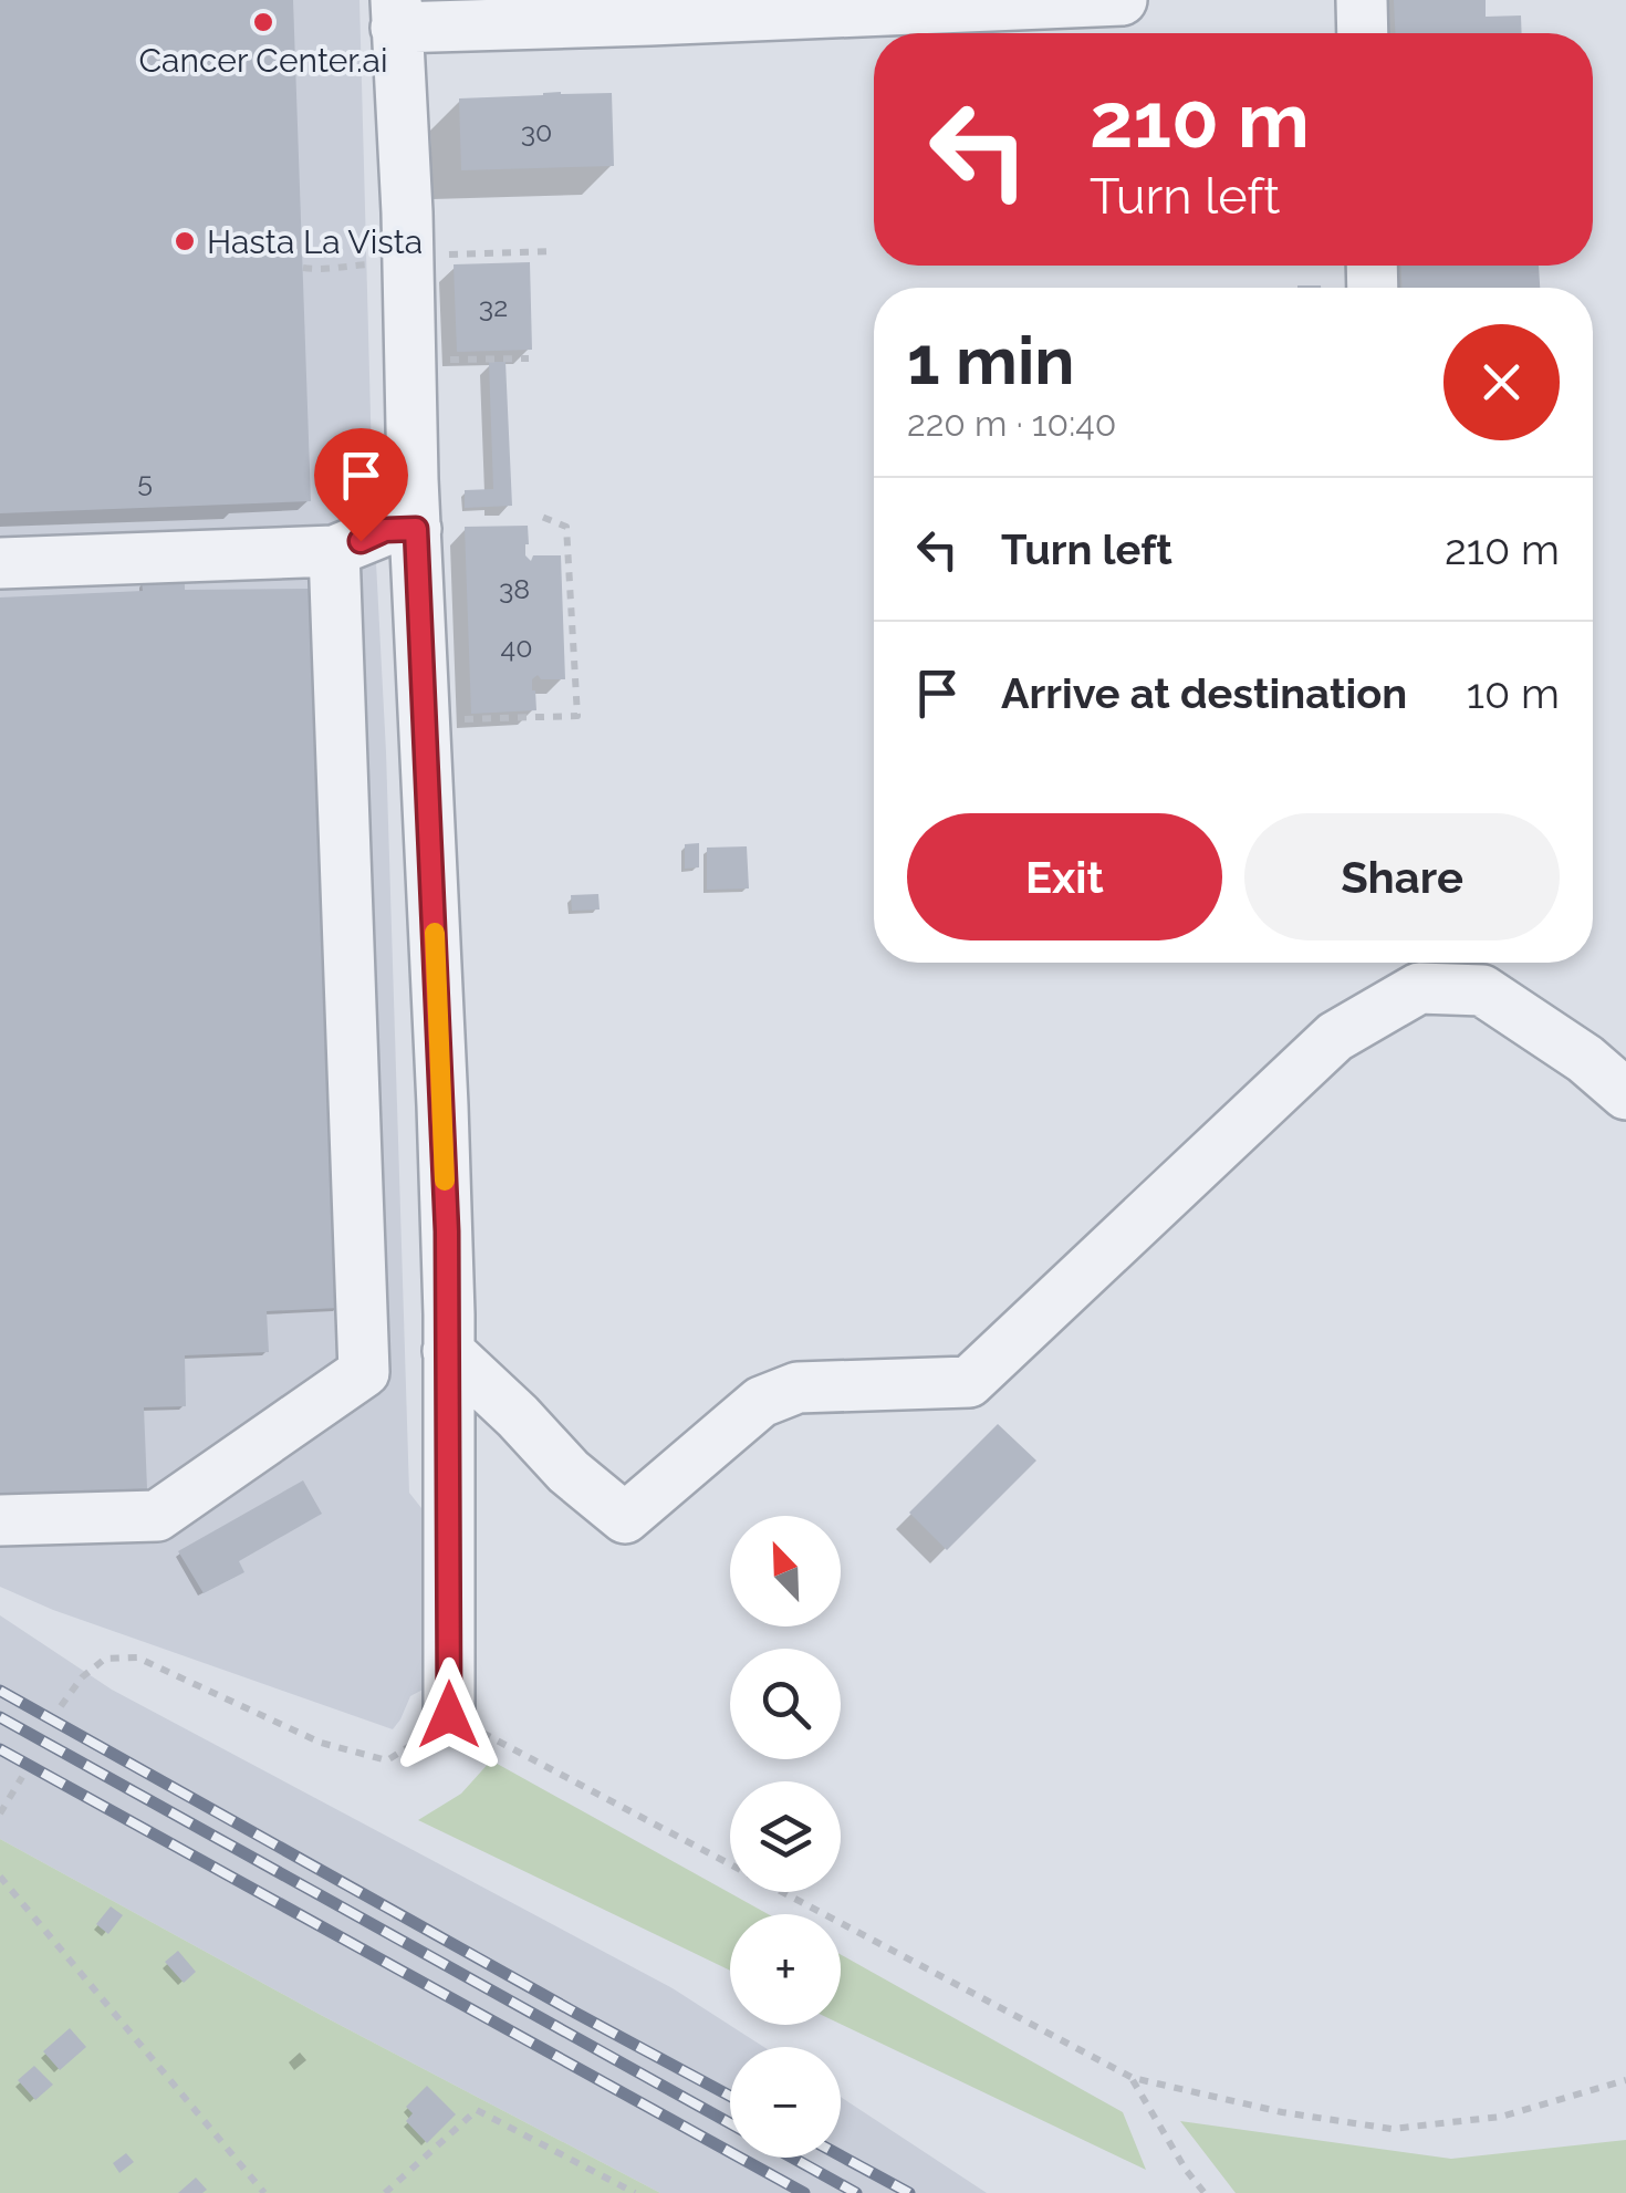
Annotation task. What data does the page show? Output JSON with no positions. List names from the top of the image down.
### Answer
{
  "places": ["Cancer Center.ai", "Hasta La Vista"],
  "house_numbers": [
    "30",
    "32",
    "5",
    "38",
    "40"
  ],
  "north": "top left",
  "page": {
    "turn": ["210 m", "Turn left"],
    "heading": ["1 min", "220 m · 10:40"],
    "list": [
      {
        "name": "Turn left",
        "value": "210 m"
      },
      {
        "name": "Arrive at destination",
        "value": "10 m"
      }
    ],
    "buttons": ["Exit", "Share"],
    "map_buttons": ["+", "−"]
  }
}
